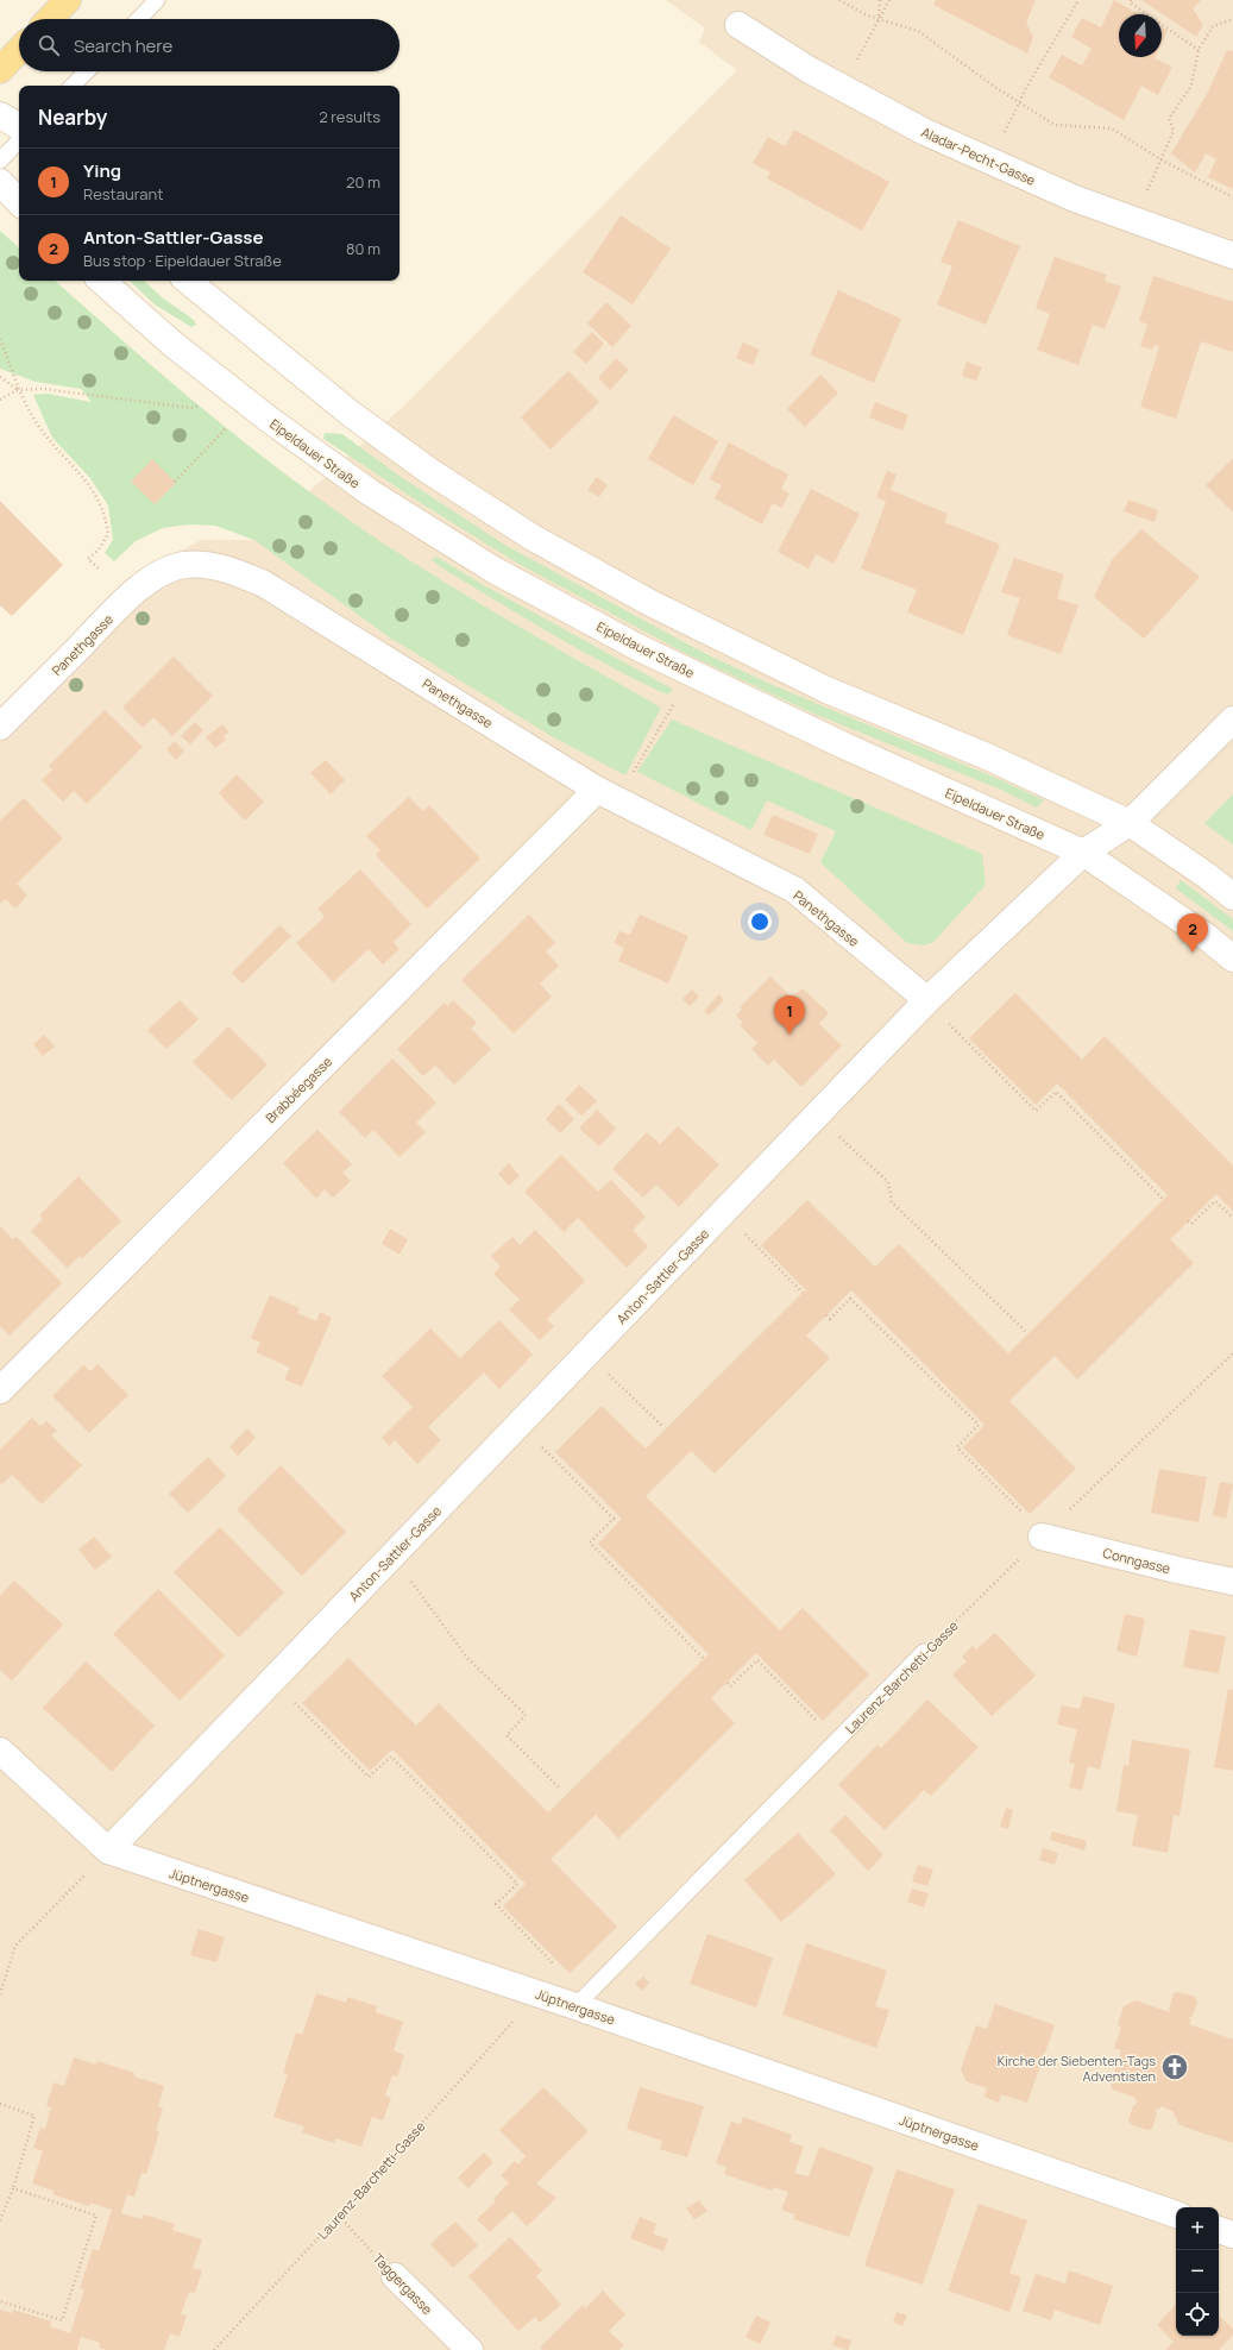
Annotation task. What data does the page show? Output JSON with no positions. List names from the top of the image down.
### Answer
{
  "streets": {
    "street": [
      "Aladar-Pecht-Gasse",
      "Eipeldauer Straße",
      "Panethgasse",
      "Brabbéegasse",
      "Anton-Sattler-Gasse",
      "Conngasse",
      "Jüptnergasse",
      "Taggergasse"
    ],
    "lane": ["Laurenz-Barchetti-Gasse"]
  },
  "crossings": [
    ["Eipeldauer Straße", "Anton-Sattler-Gasse"],
    ["Panethgasse", "Brabbéegasse"],
    ["Panethgasse", "Anton-Sattler-Gasse"],
    ["Anton-Sattler-Gasse", "Jüptnergasse"],
    ["Conngasse", "Laurenz-Barchetti-Gasse"],
    ["Laurenz-Barchetti-Gasse", "Jüptnergasse"],
    ["Laurenz-Barchetti-Gasse", "Taggergasse"]
  ],
  "places": {
    "church": ["Kirche der Siebenten-Tags Adventisten"]
  },
  "north": "bottom",
  "page": {
    "search": "Search here",
    "heading": ["Nearby", "2 results"],
    "list": [
      {
        "mark": "1",
        "name": "Ying",
        "note": "Restaurant",
        "value": "20 m"
      },
      {
        "mark": "2",
        "name": "Anton-Sattler-Gasse",
        "note": "Bus stop · Eipeldauer Straße",
        "value": "80 m"
      }
    ],
    "pins": ["2", "1"],
    "map_buttons": ["+", "−"]
  }
}
